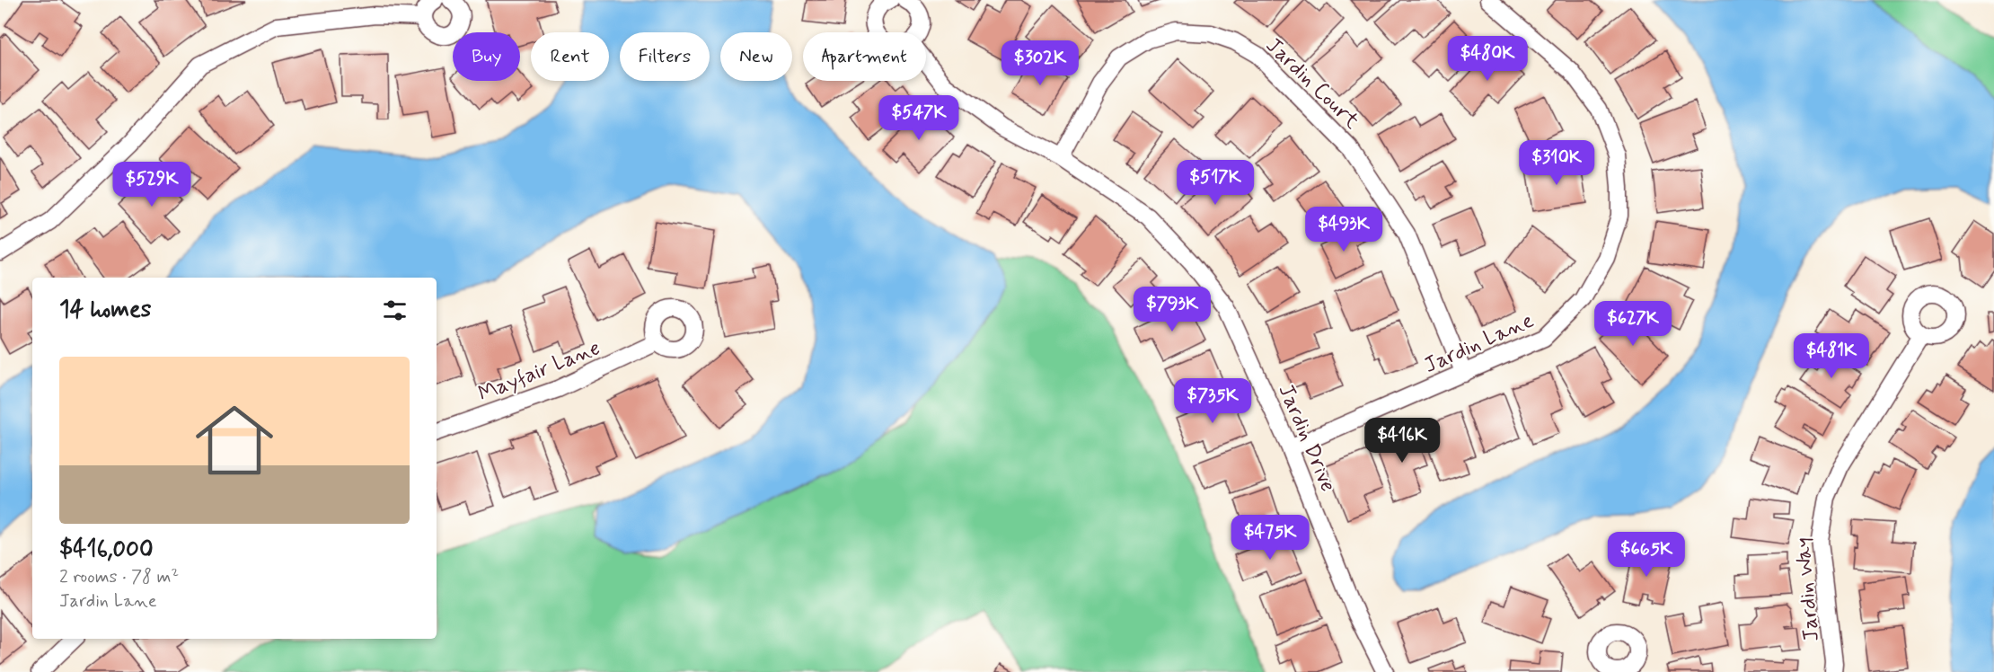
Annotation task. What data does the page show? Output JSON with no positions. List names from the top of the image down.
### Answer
{
  "streets": {
    "street": [
      "Jardin Court",
      "Jardin Lane",
      "Mayfair Lane",
      "Jardin Drive",
      "Jardin Way"
    ]
  },
  "crossings": [
    ["Jardin Court", "Jardin Lane"],
    ["Jardin Court", "Jardin Drive"],
    ["Jardin Lane", "Jardin Drive"]
  ],
  "page": {
    "chip": [
      "Buy",
      "Rent",
      "Filters",
      "New",
      "Apartment"
    ],
    "price": [
      "$480K",
      "$302K",
      "$547K",
      "$310K",
      "$517K",
      "$529K",
      "$493K",
      "$793K",
      "$627K",
      "$481K",
      "$735K",
      "$416K",
      "$475K",
      "$665K"
    ],
    "heading": "14 homes",
    "list": [
      {
        "name": "$416,000",
        "note": "2 rooms · 78 m² · Jardin Lane"
      }
    ]
  }
}
